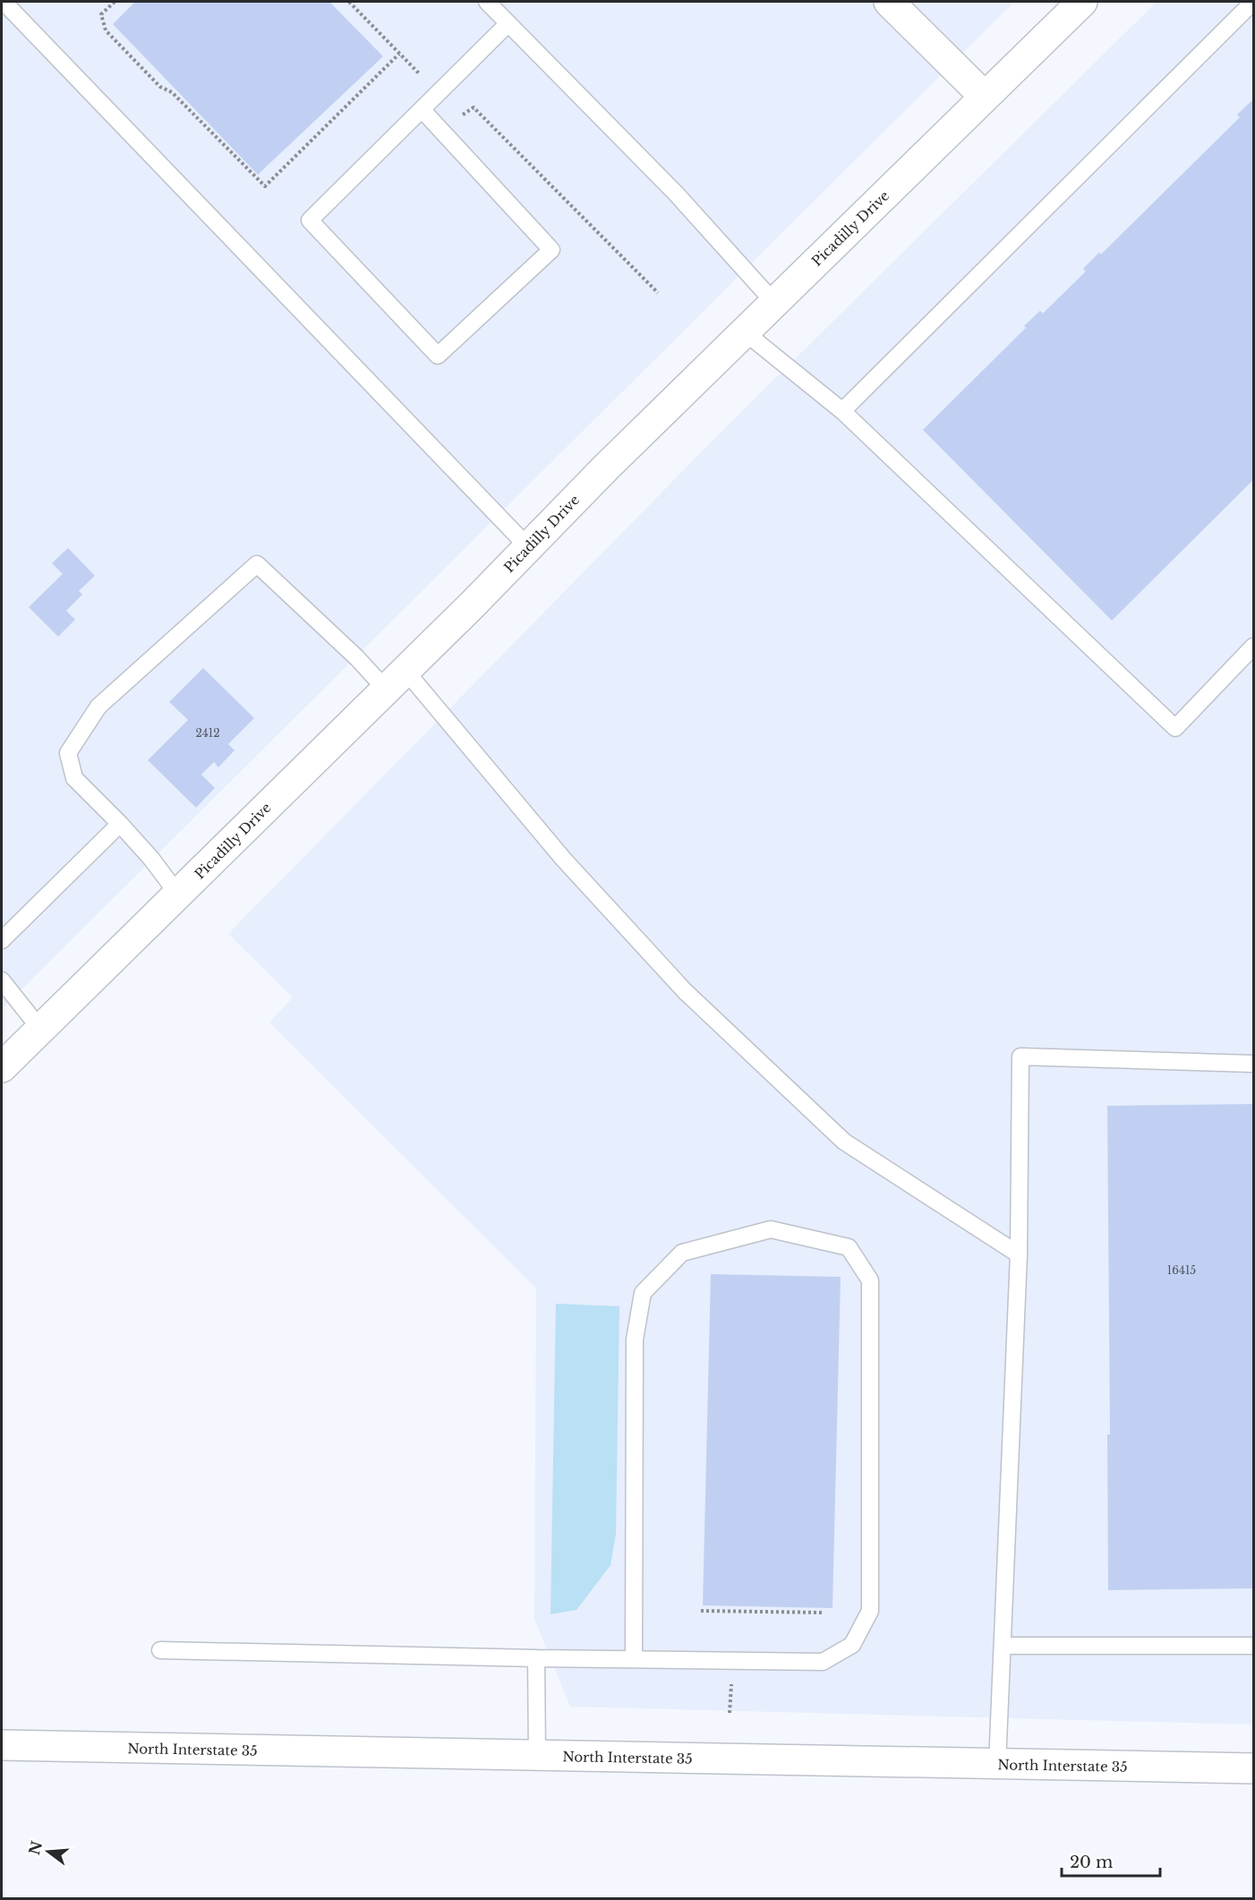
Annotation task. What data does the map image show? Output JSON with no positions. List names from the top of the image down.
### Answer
{
  "streets": {
    "street": ["Picadilly Drive", "North Interstate 35"]
  },
  "house_numbers": ["2412", "16415"],
  "scale_bar": "20 m",
  "north": "left"
}
